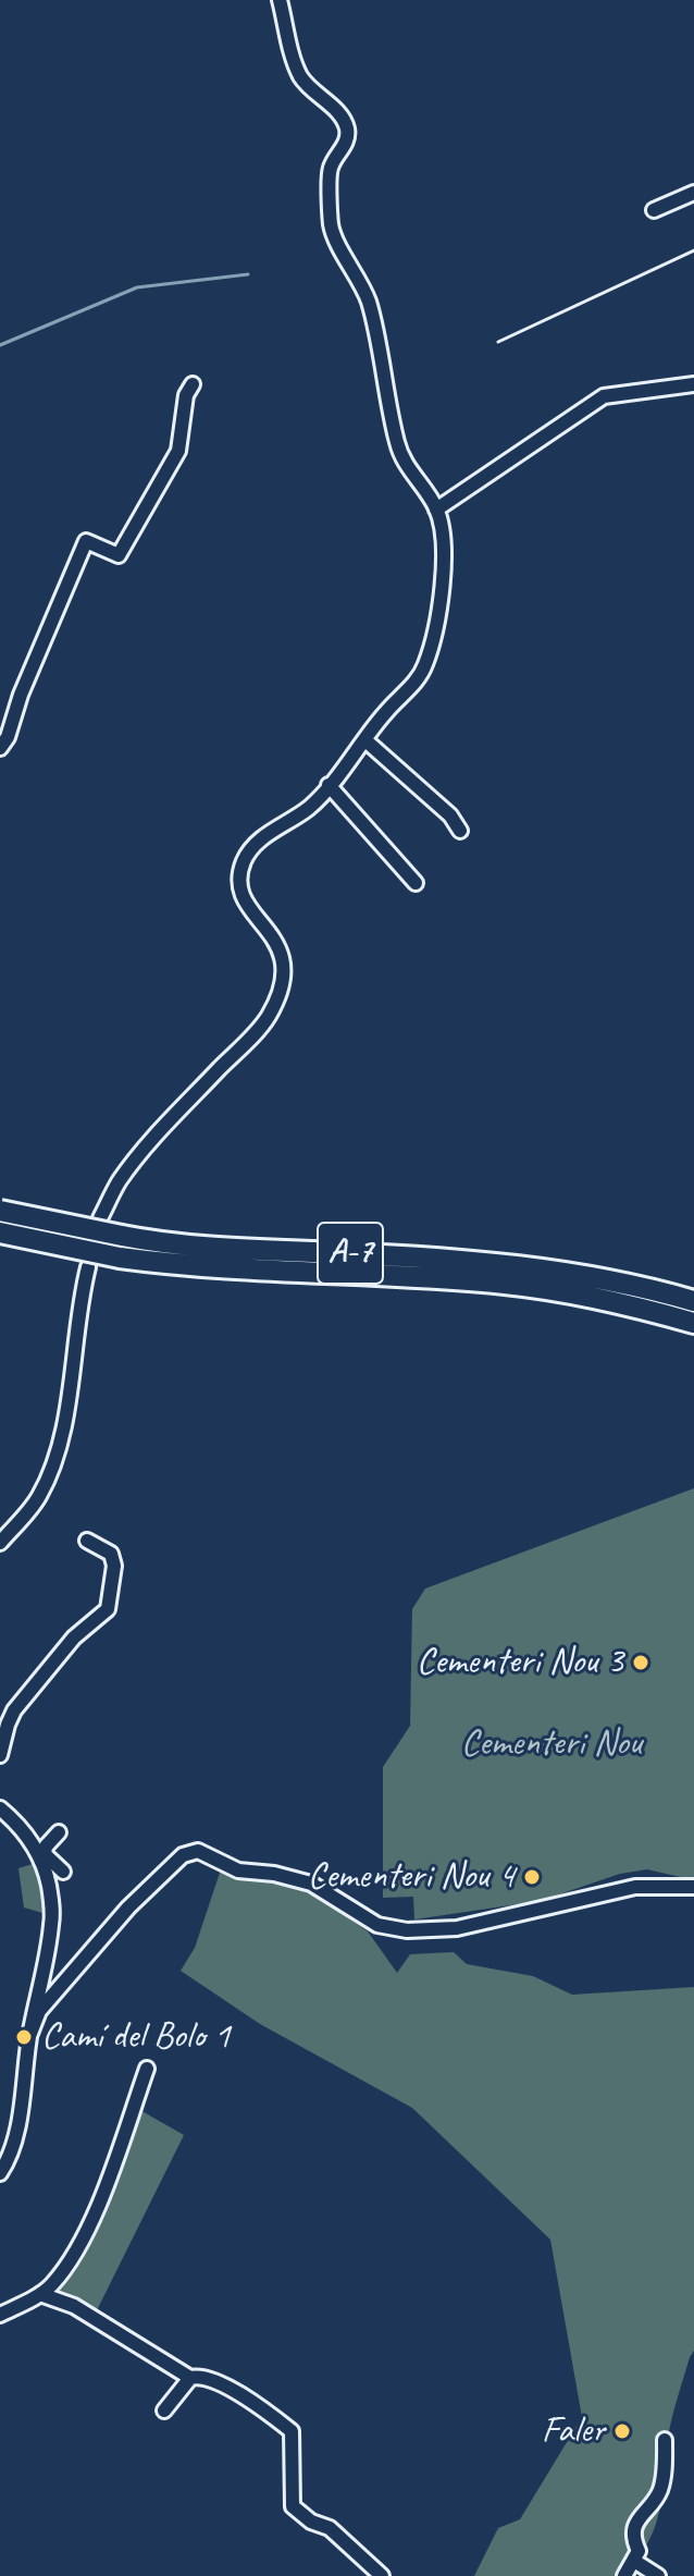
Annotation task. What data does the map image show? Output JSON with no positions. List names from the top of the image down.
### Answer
{
  "streets": {
    "highway": ["A-7"]
  },
  "parks": ["Cementeri Nou"],
  "places": [
    "Cementeri Nou 3",
    "Cementeri Nou 4",
    "Camí del Bolo 1",
    "Faler"
  ]
}
